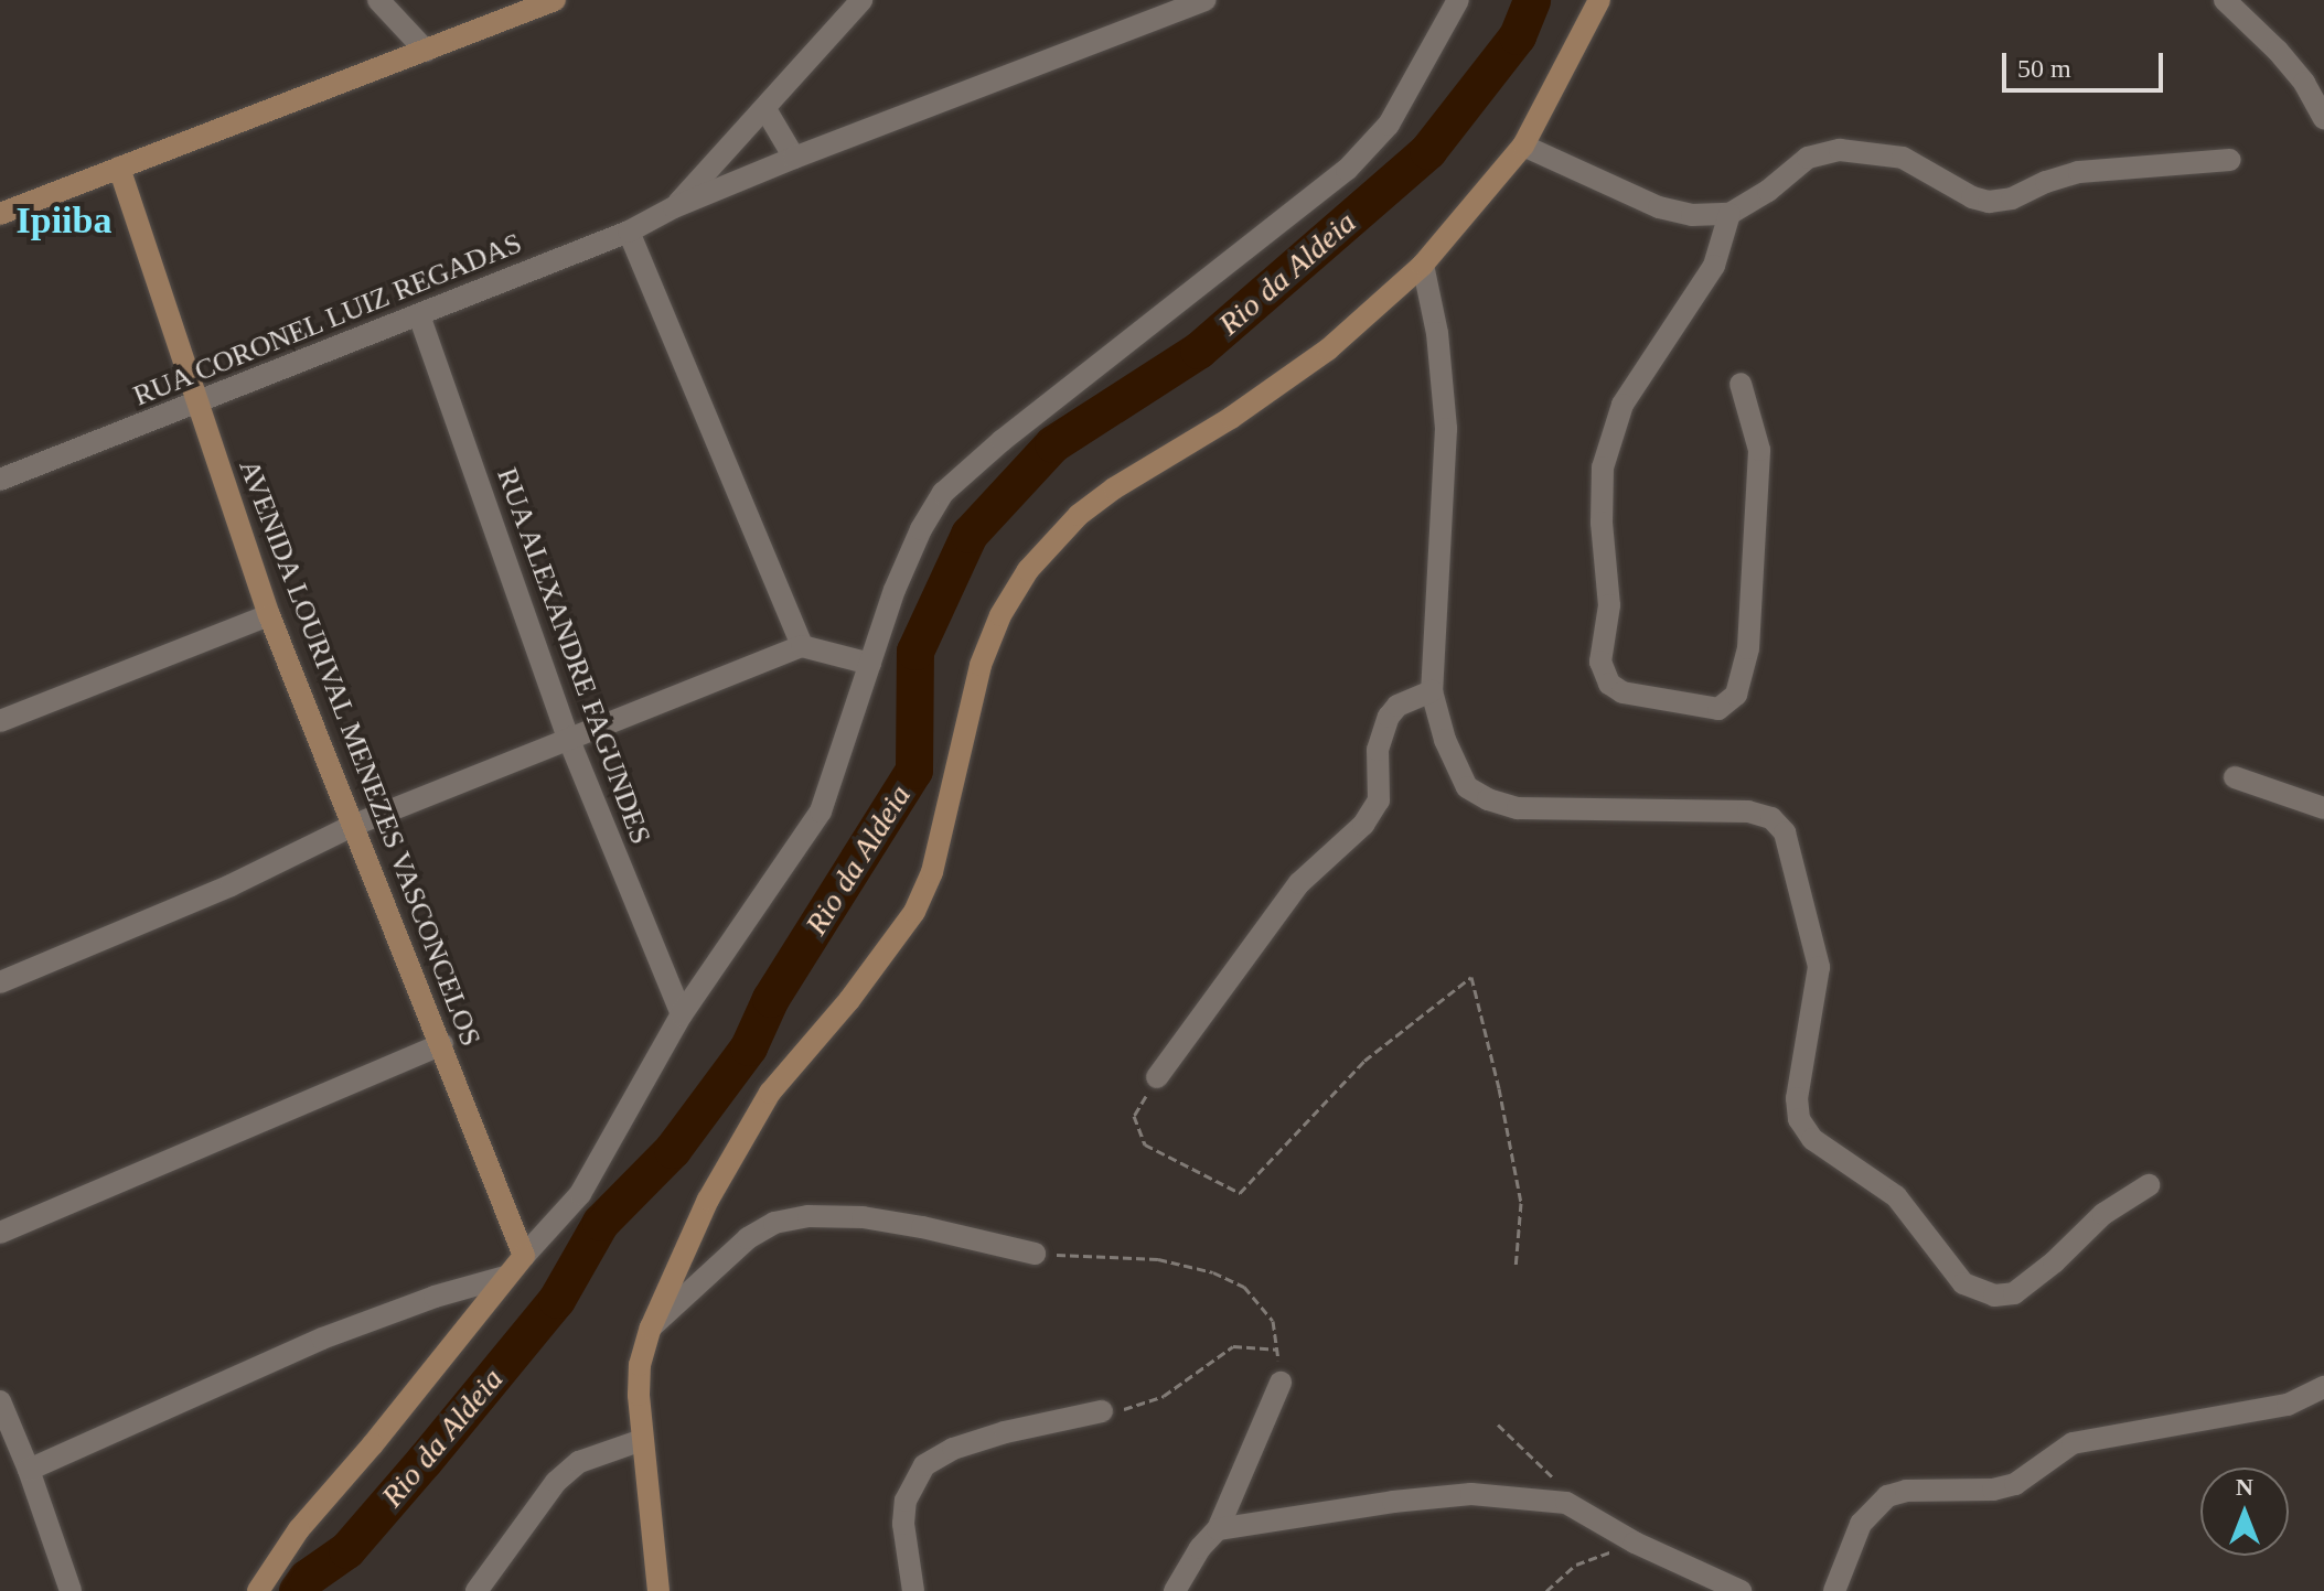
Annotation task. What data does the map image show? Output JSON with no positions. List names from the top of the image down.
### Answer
{
  "streets": {
    "street": ["RUA CORONEL LUIZ REGADAS", "RUA ALEXANDRE FAGUNDES", "AVENIDA LOURIVAL MENEZES VASCONCELOS"]
  },
  "crossings": [
    ["RUA CORONEL LUIZ REGADAS", "RUA ALEXANDRE FAGUNDES"],
    ["RUA CORONEL LUIZ REGADAS", "AVENIDA LOURIVAL MENEZES VASCONCELOS"]
  ],
  "districts": ["Ipiiba"],
  "water": ["Rio da Aldeia"],
  "scale_bar": "50 m",
  "north": "top"
}
